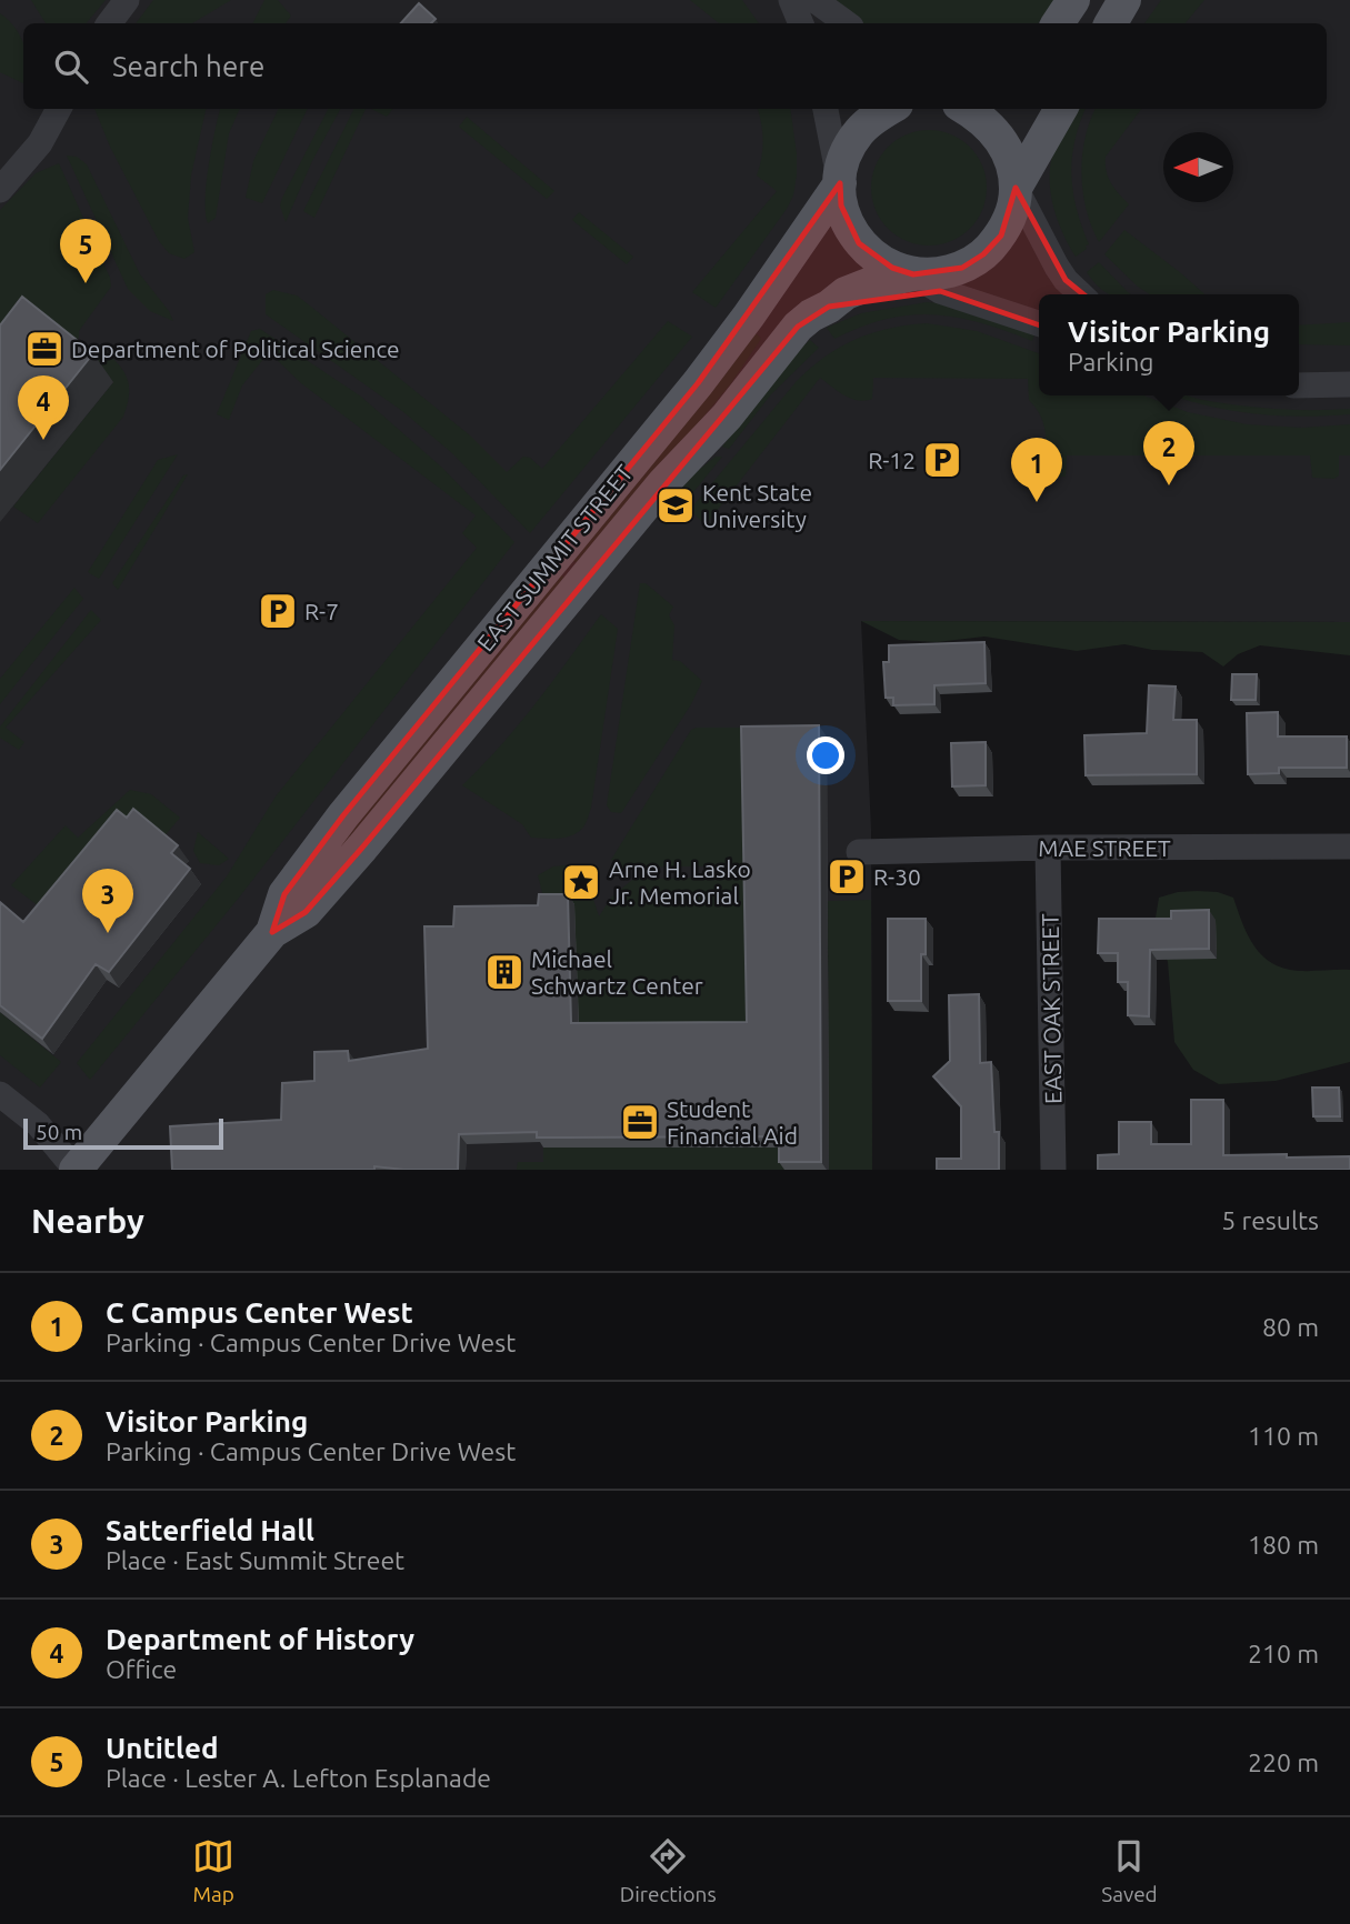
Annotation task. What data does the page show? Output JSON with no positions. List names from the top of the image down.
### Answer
{
  "streets": {
    "main road": ["EAST SUMMIT STREET"],
    "street": ["MAE STREET", "EAST OAK STREET"]
  },
  "crossings": [
    ["MAE STREET", "EAST OAK STREET"]
  ],
  "places": {
    "office": ["Department of Political Science", "Student Financial Aid"],
    "parking": ["R-12", "R-7", "R-30"],
    "school or university": ["Kent State University"],
    "place": ["Arne H. Lasko Jr. Memorial"],
    "building": ["Michael Schwartz Center"]
  },
  "scale_bar": "50 m",
  "north": "left",
  "page": {
    "search": "Search here",
    "pins": [
      "5",
      "4",
      "2",
      "1",
      "3"
    ],
    "popup": ["Visitor Parking", "Parking"],
    "scale": "50 m",
    "heading": ["Nearby", "5 results"],
    "list": [
      {
        "mark": "1",
        "name": "C Campus Center West",
        "note": "Parking · Campus Center Drive West",
        "value": "80 m"
      },
      {
        "mark": "2",
        "name": "Visitor Parking",
        "note": "Parking · Campus Center Drive West",
        "value": "110 m"
      },
      {
        "mark": "3",
        "name": "Satterfield Hall",
        "note": "Place · East Summit Street",
        "value": "180 m"
      },
      {
        "mark": "4",
        "name": "Department of History",
        "note": "Office",
        "value": "210 m"
      },
      {
        "mark": "5",
        "name": "Untitled",
        "note": "Place · Lester A. Lefton Esplanade",
        "value": "220 m"
      }
    ],
    "nav": ["Map", "Directions", "Saved"]
  }
}
